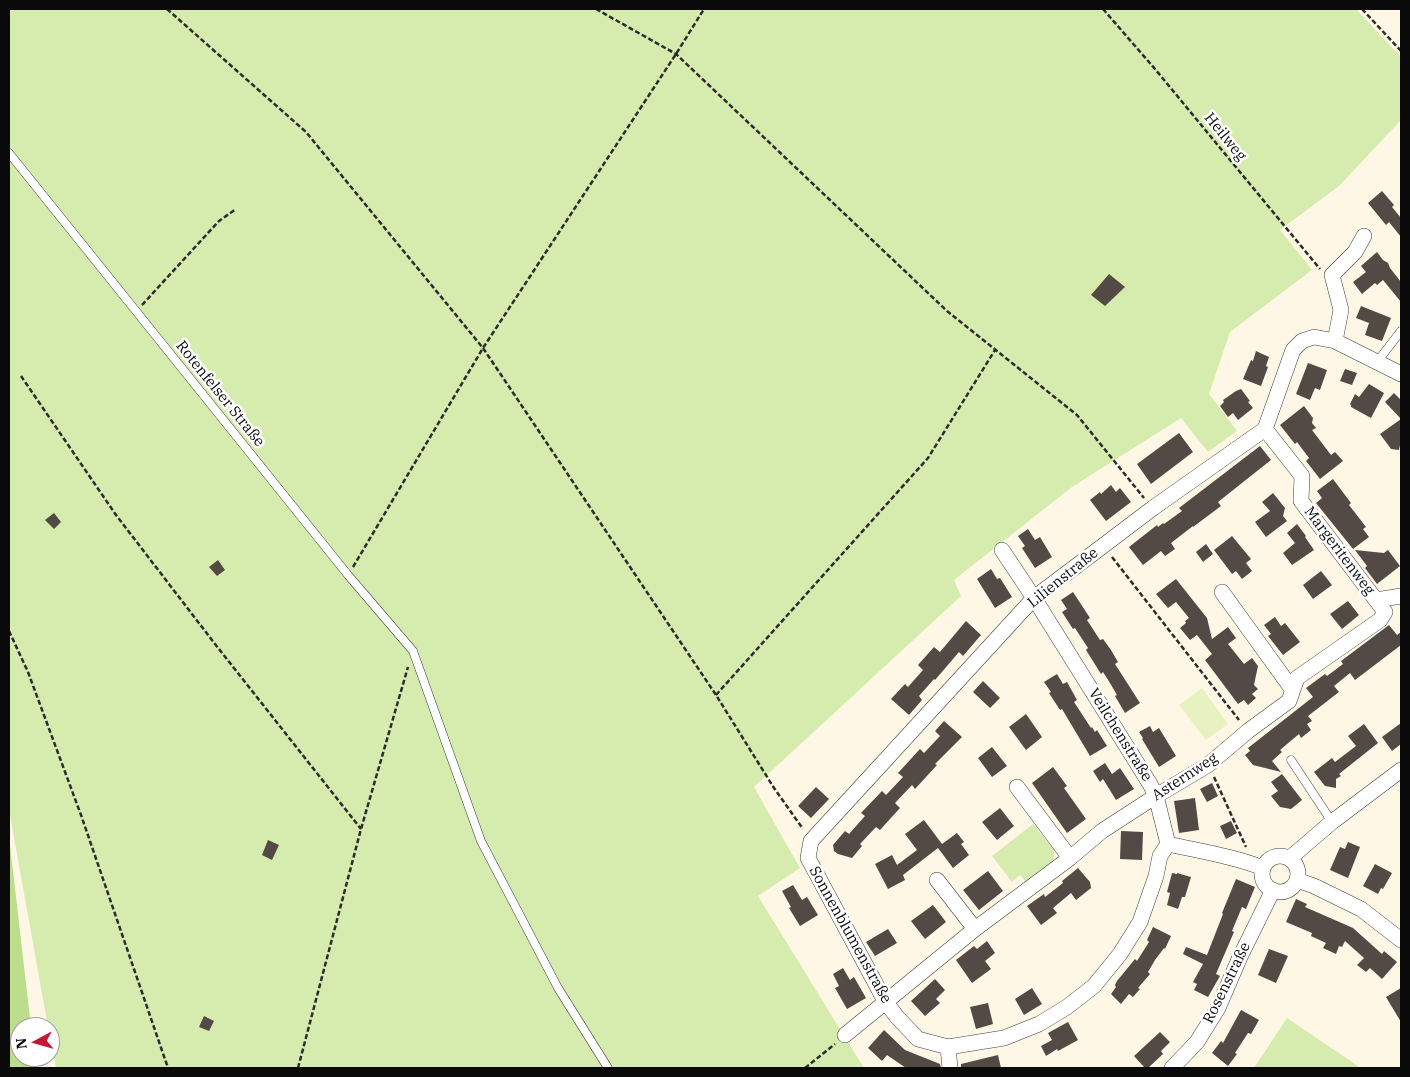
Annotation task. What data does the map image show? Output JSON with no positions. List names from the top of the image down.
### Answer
{
  "streets": {
    "street": [
      "Margeritenweg",
      "Lilienstraße",
      "Veilchenstraße",
      "Asternweg",
      "Sonnenblumenstraße",
      "Rosenstraße"
    ],
    "lane": ["Rotenfelser Straße"],
    "path": ["Heilweg"]
  },
  "crossings": [
    ["Margeritenweg", "Lilienstraße"],
    ["Margeritenweg", "Asternweg"],
    ["Lilienstraße", "Veilchenstraße"],
    ["Lilienstraße", "Sonnenblumenstraße"],
    ["Veilchenstraße", "Asternweg"],
    ["Asternweg", "Sonnenblumenstraße"]
  ],
  "north": "left"
}
